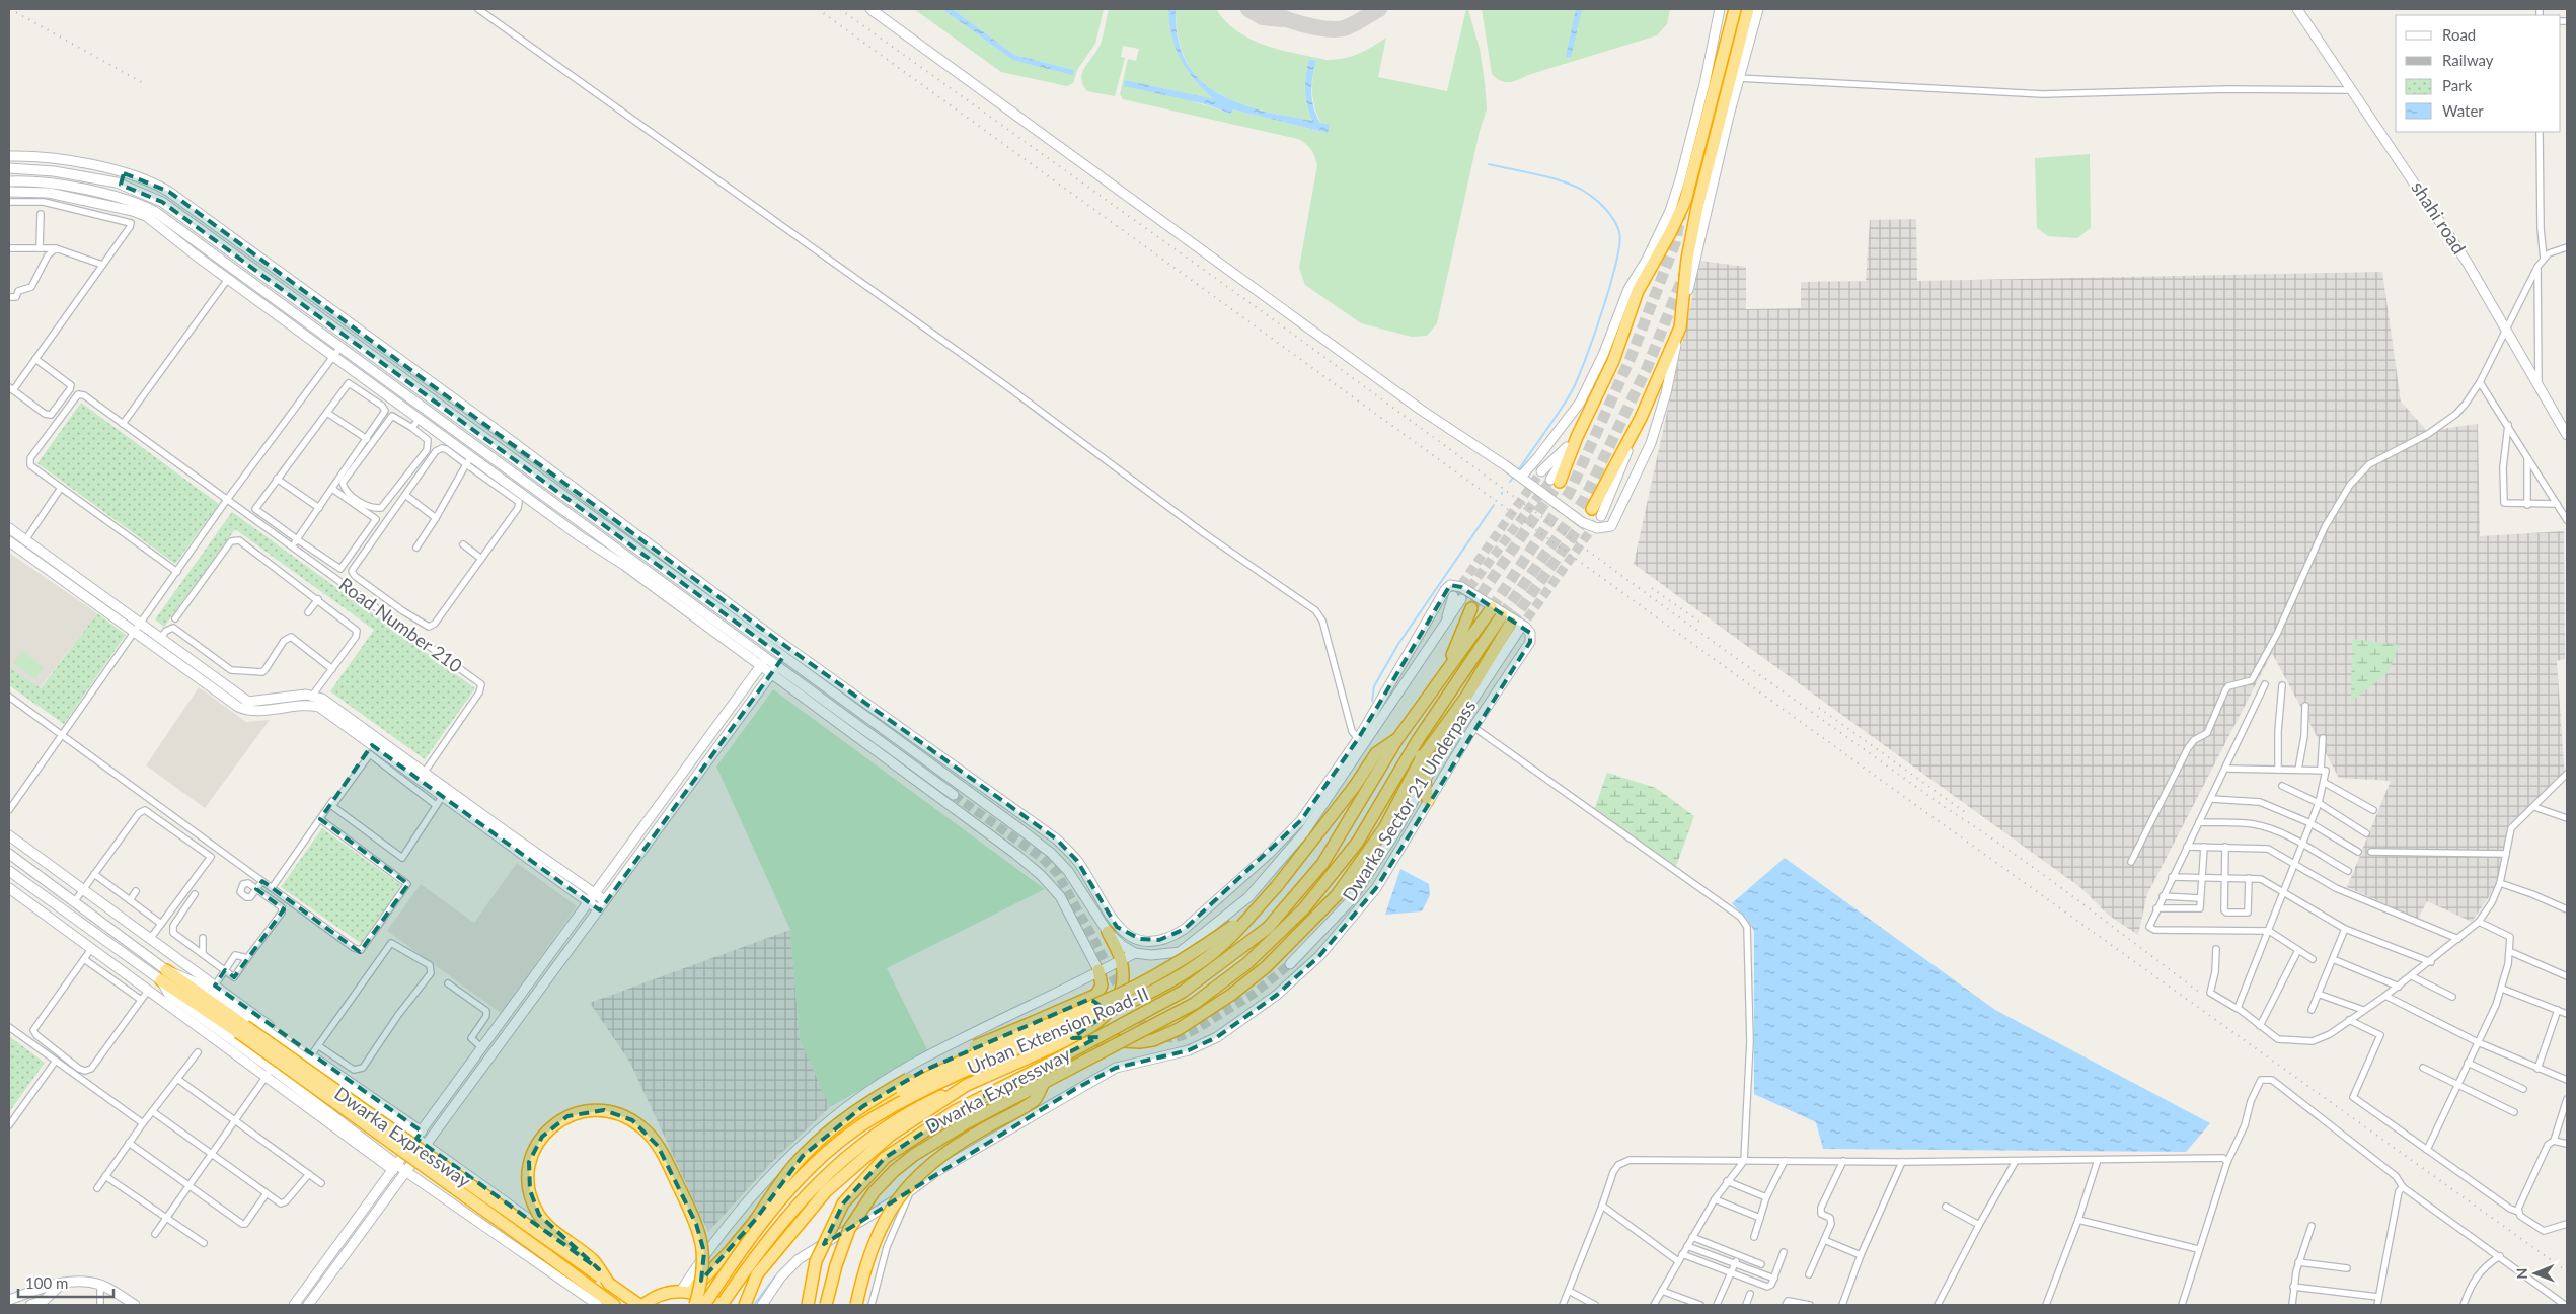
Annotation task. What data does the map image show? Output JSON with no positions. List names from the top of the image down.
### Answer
{
  "streets": {
    "highway": ["Urban Extension Road-II", "Dwarka Expressway"],
    "street": ["shahi road", "Road Number 210", "Dwarka Sector 21 Underpass"]
  },
  "crossings": [
    ["Dwarka Sector 21 Underpass", "Dwarka Expressway"],
    ["Urban Extension Road-II", "Dwarka Expressway"]
  ],
  "legend": [
    "Road",
    "Railway",
    "Park",
    "Water"
  ],
  "scale_bar": "100 m",
  "north": "left"
}
